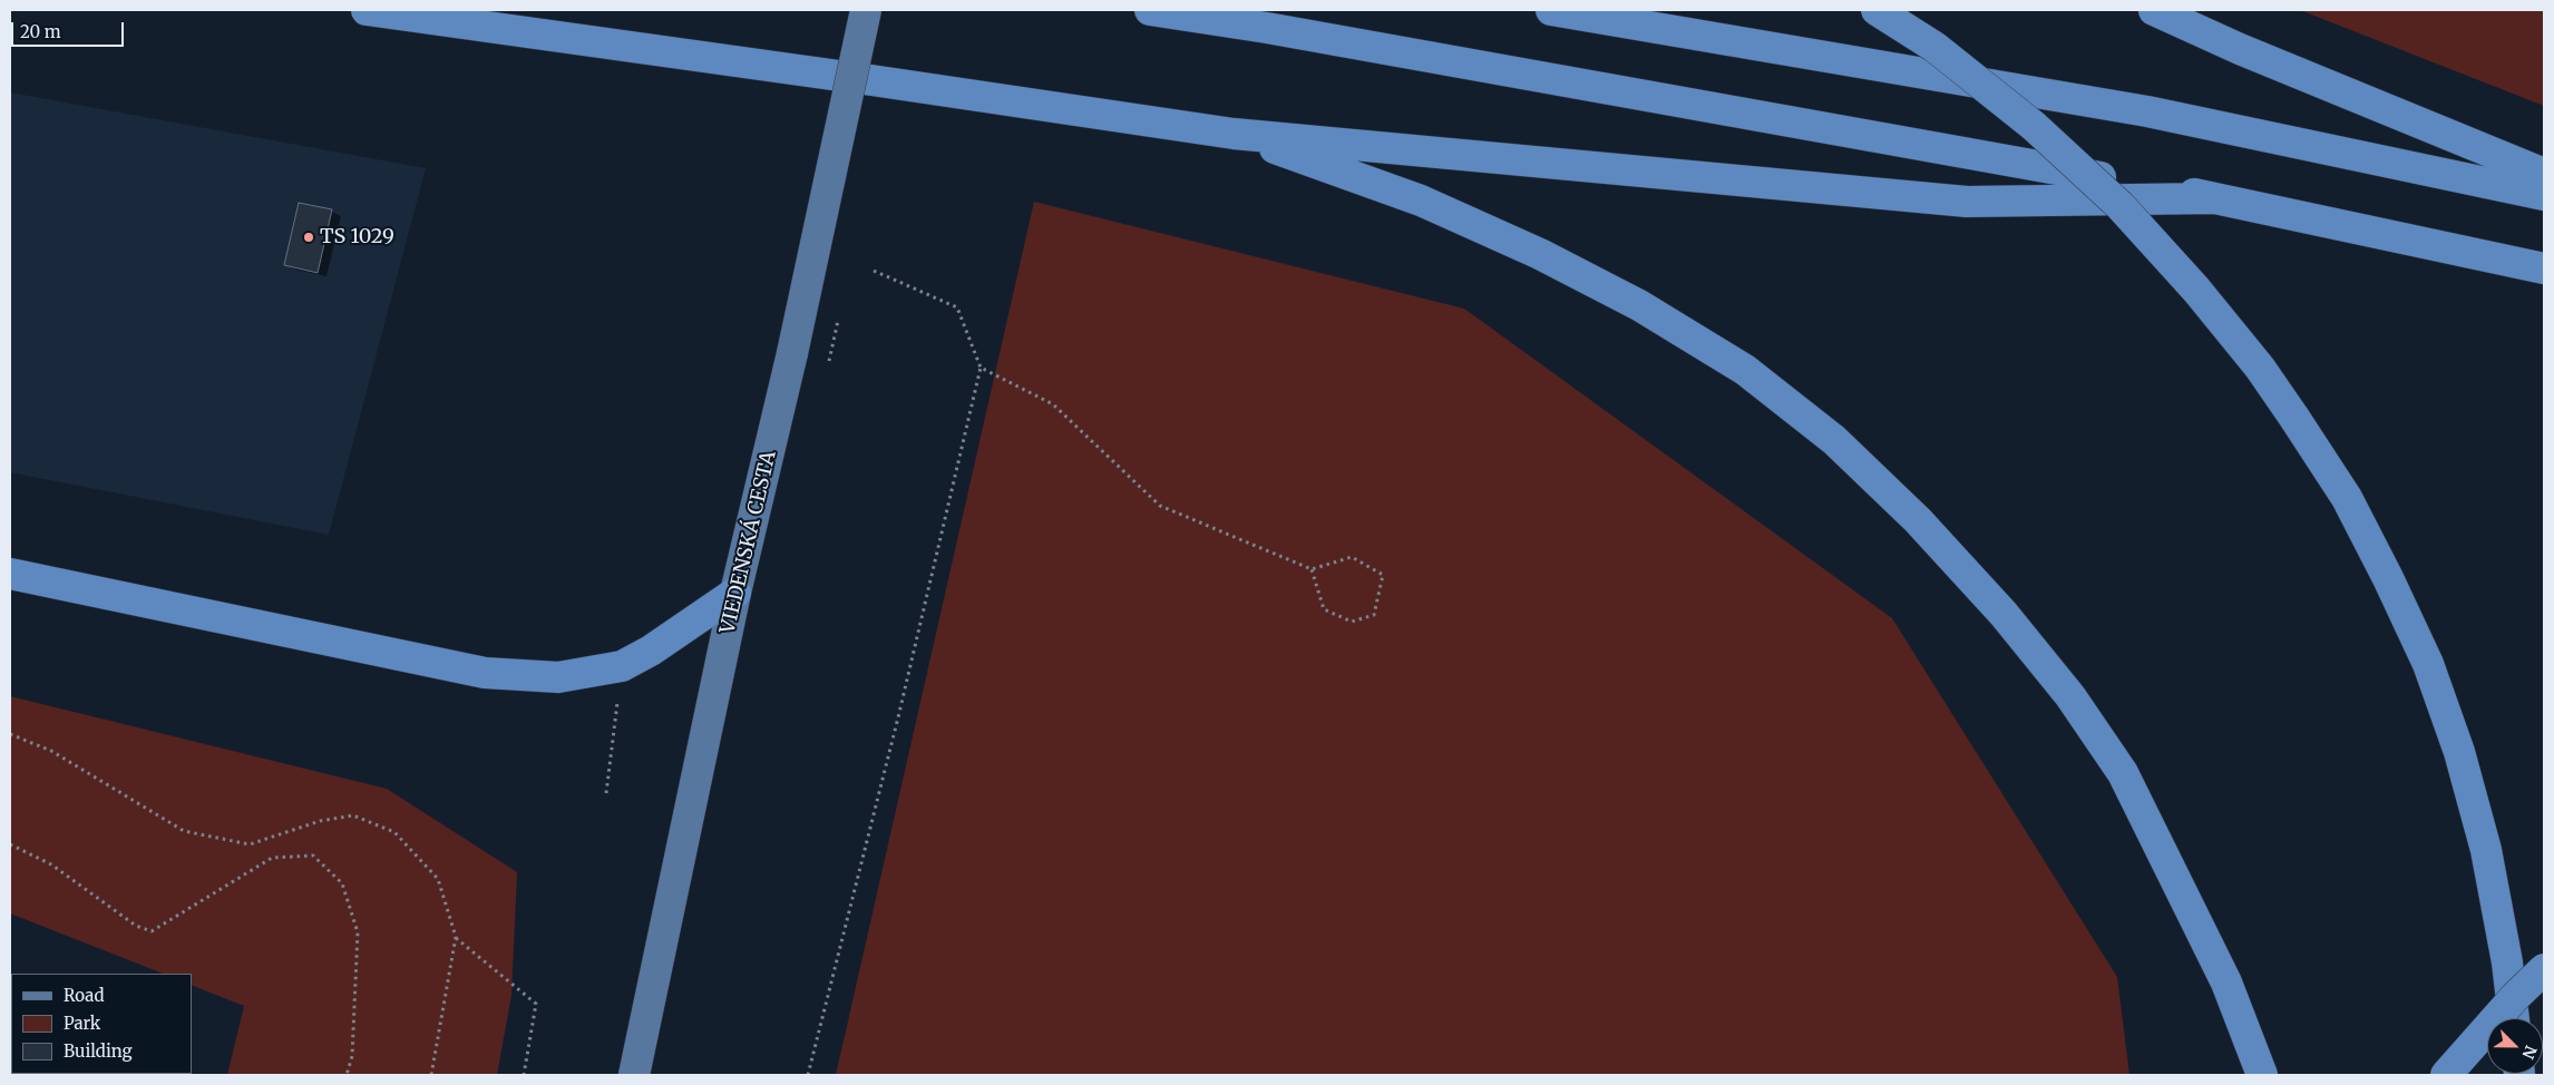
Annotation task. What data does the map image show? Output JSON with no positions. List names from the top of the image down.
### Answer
{
  "streets": {
    "main road": ["VIEDENSKÁ CESTA"]
  },
  "places": ["TS 1029"],
  "legend": ["Road", "Park", "Building"],
  "scale_bar": "20 m",
  "north": "bottom right"
}
